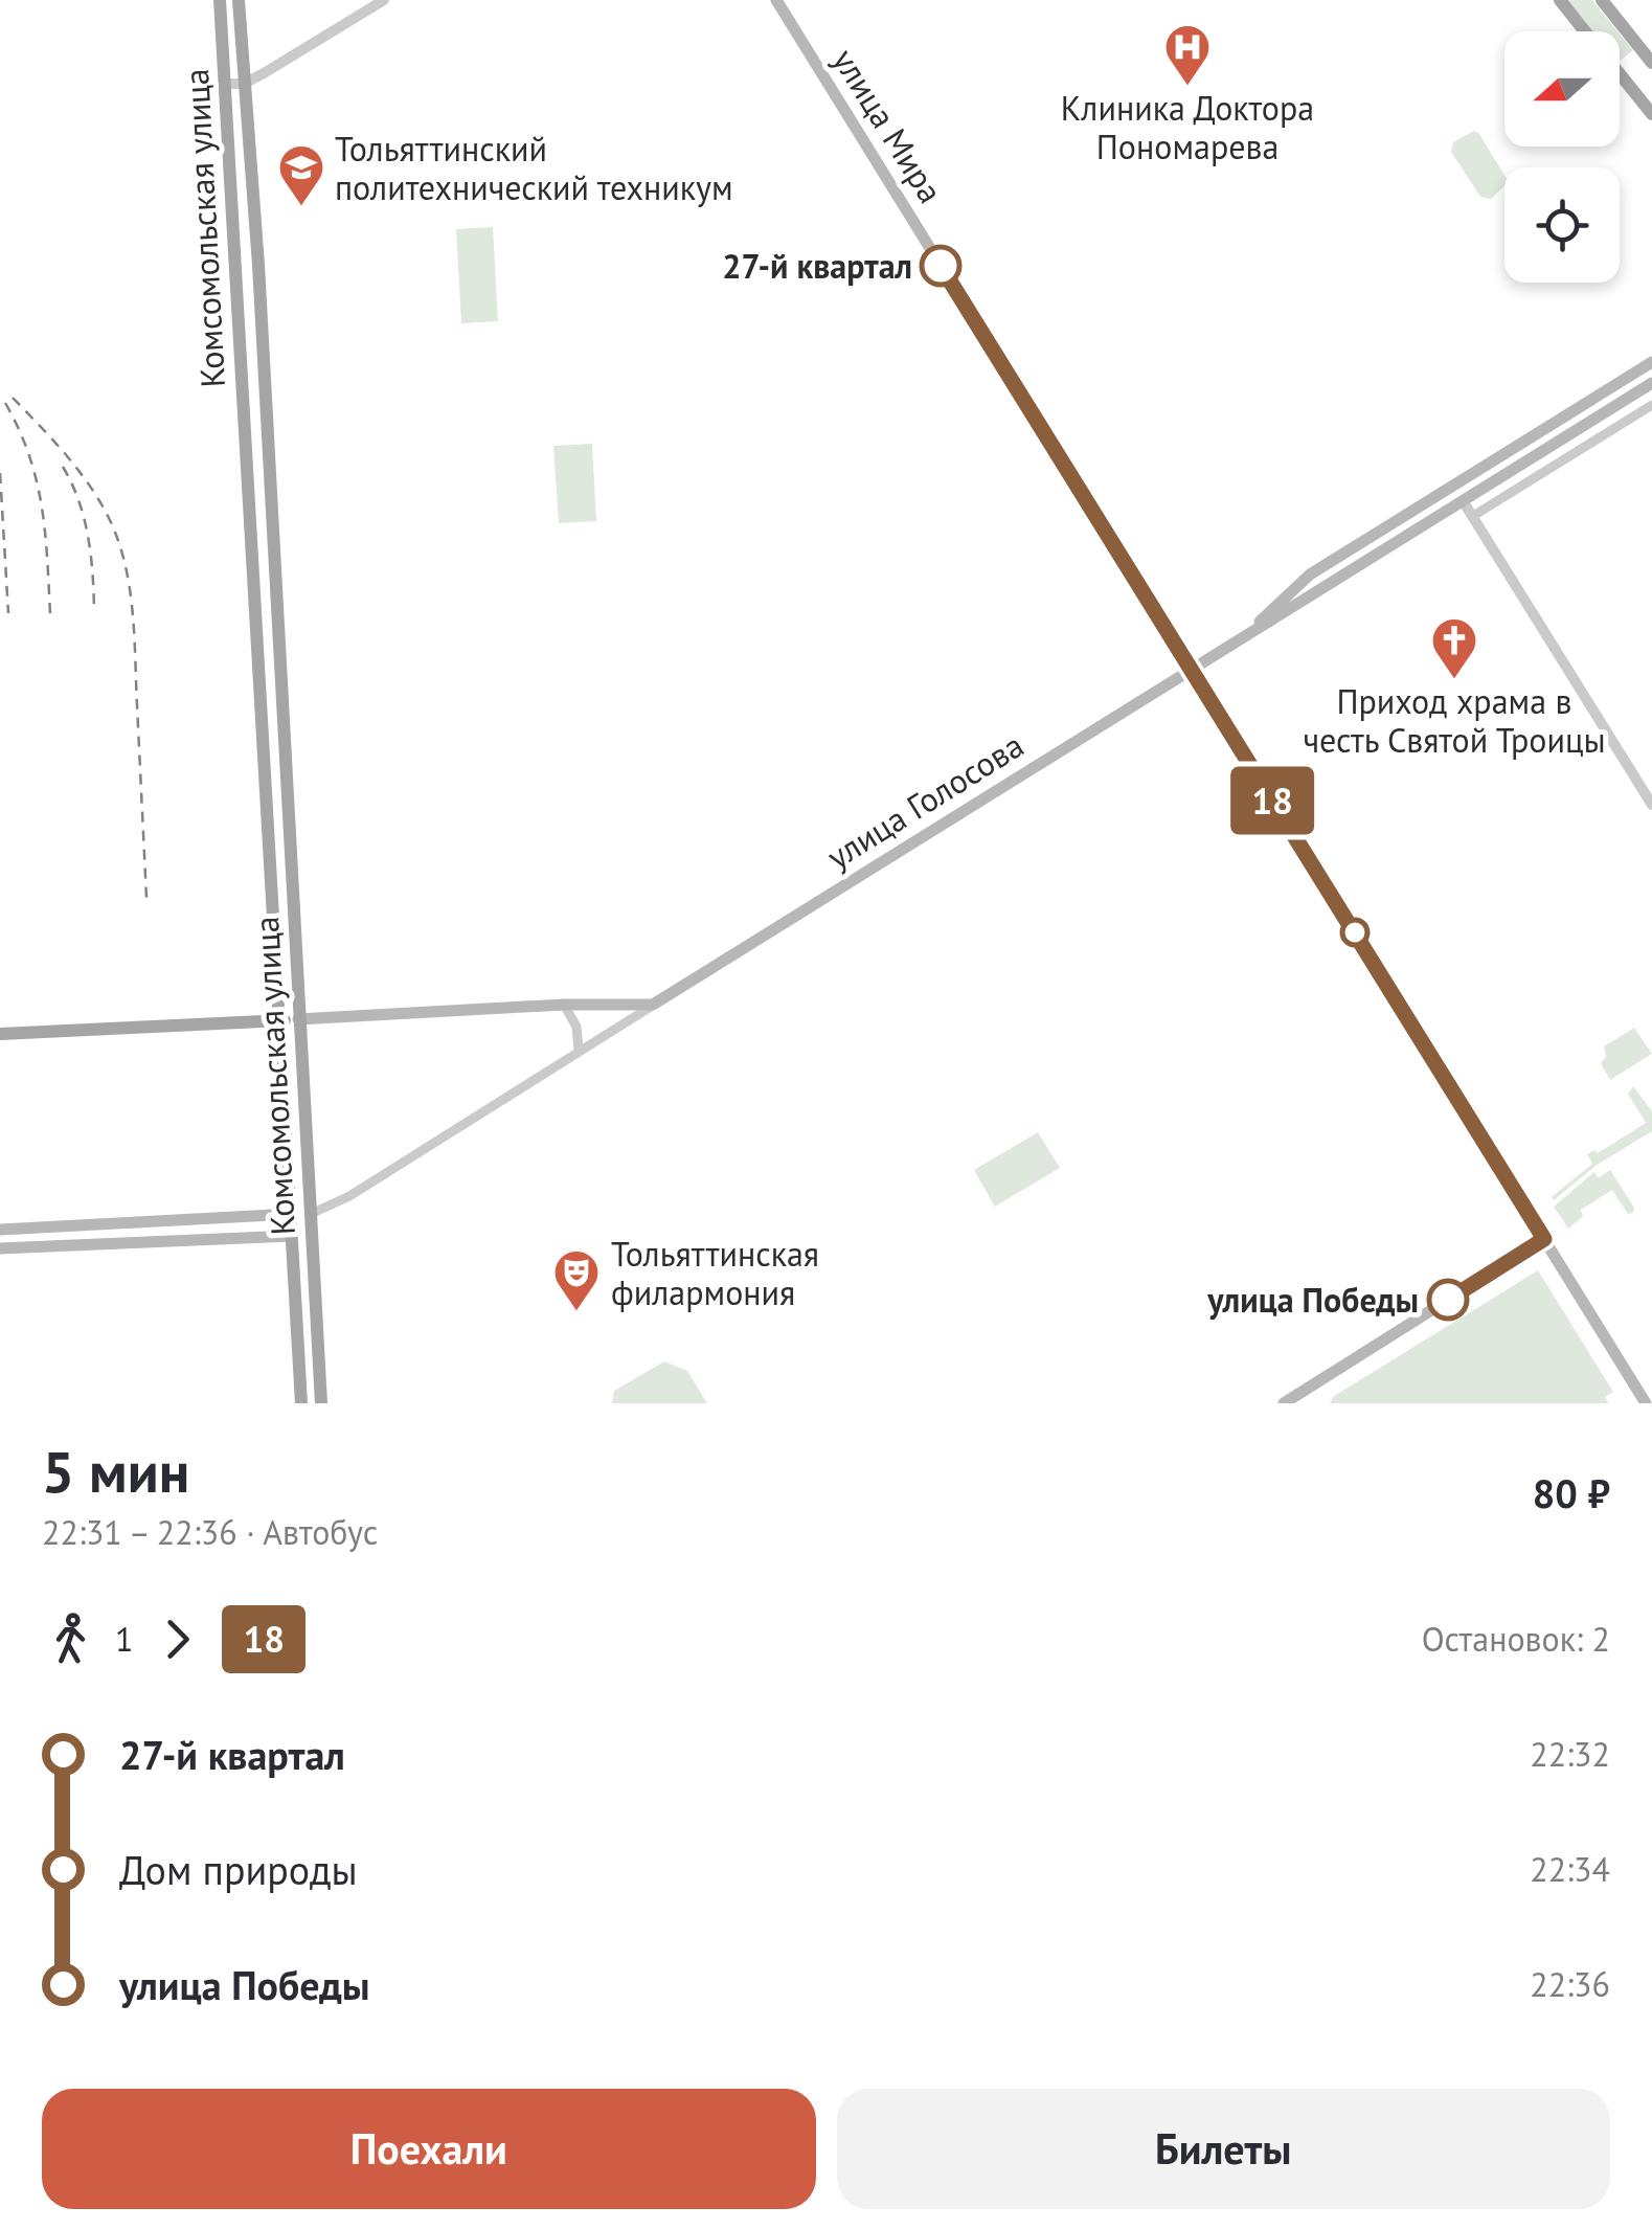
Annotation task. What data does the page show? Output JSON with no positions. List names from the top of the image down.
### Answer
{
  "streets": {
    "main road": ["улица Мира", "Комсомольская улица", "улица Голосова"]
  },
  "crossings": [
    ["улица Мира", "улица Голосова"]
  ],
  "places": {
    "hospital": ["Клиника Доктора Пономарева"],
    "school or university": ["Тольяттинский политехнический техникум"],
    "other": ["27-й квартал", "улица Победы"],
    "church": ["Приход храма в честь Святой Троицы"],
    "theatre": ["Тольяттинская филармония"]
  },
  "lines": ["bus line 18"],
  "north": "left",
  "page": {
    "on_map": "18",
    "heading": ["5 мин", "22:31 – 22:36 · Автобус", "80 ₽"],
    "legs": ["1", "18", "Остановок: 2"],
    "list": [
      {
        "name": "27-й квартал",
        "value": "22:32"
      },
      {
        "name": "Дом природы",
        "value": "22:34"
      },
      {
        "name": "улица Победы",
        "value": "22:36"
      }
    ],
    "buttons": ["Поехали", "Билеты"]
  }
}
